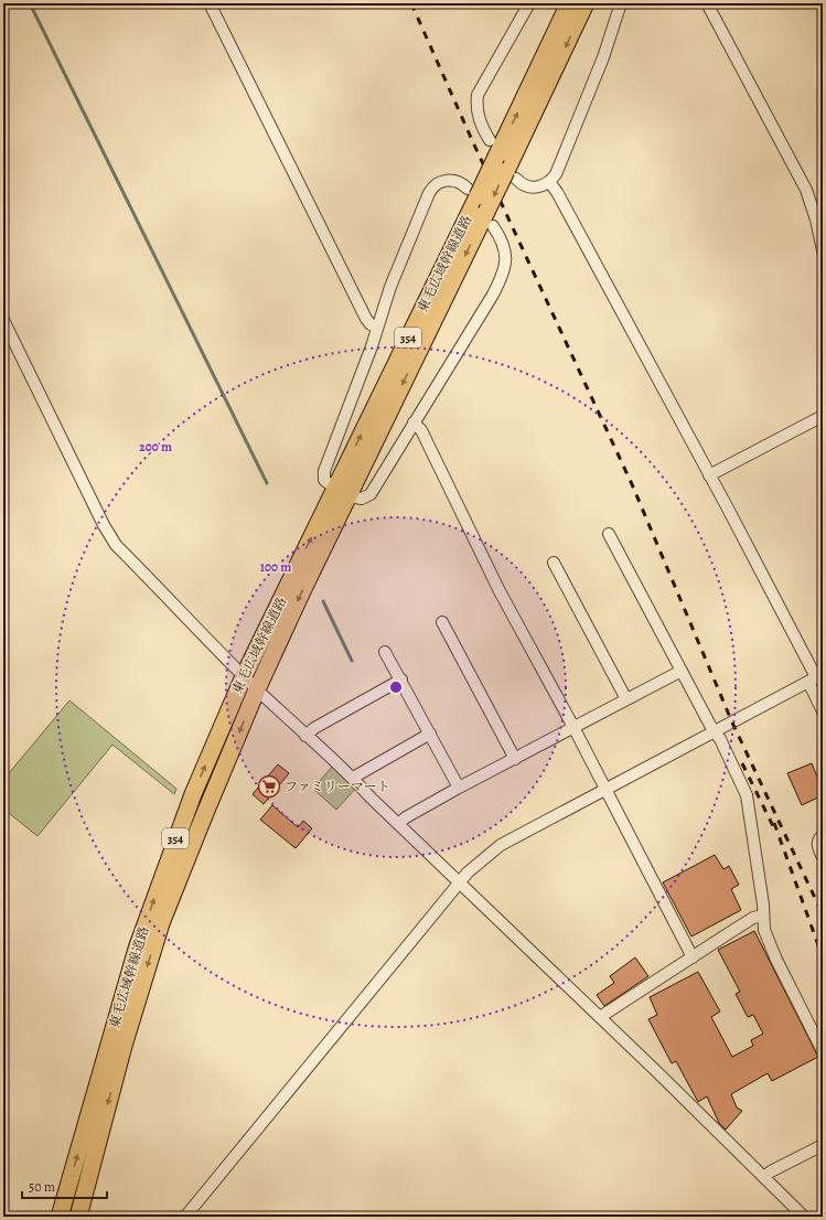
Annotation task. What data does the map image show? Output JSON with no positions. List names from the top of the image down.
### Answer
{
  "streets": {
    "highway": ["東毛広域幹線道路", "354"]
  },
  "places": {
    "supermarket": ["ファミリーマート"]
  },
  "scale_bar": "50 m",
  "rings": ["200 m", "100 m"]
}
